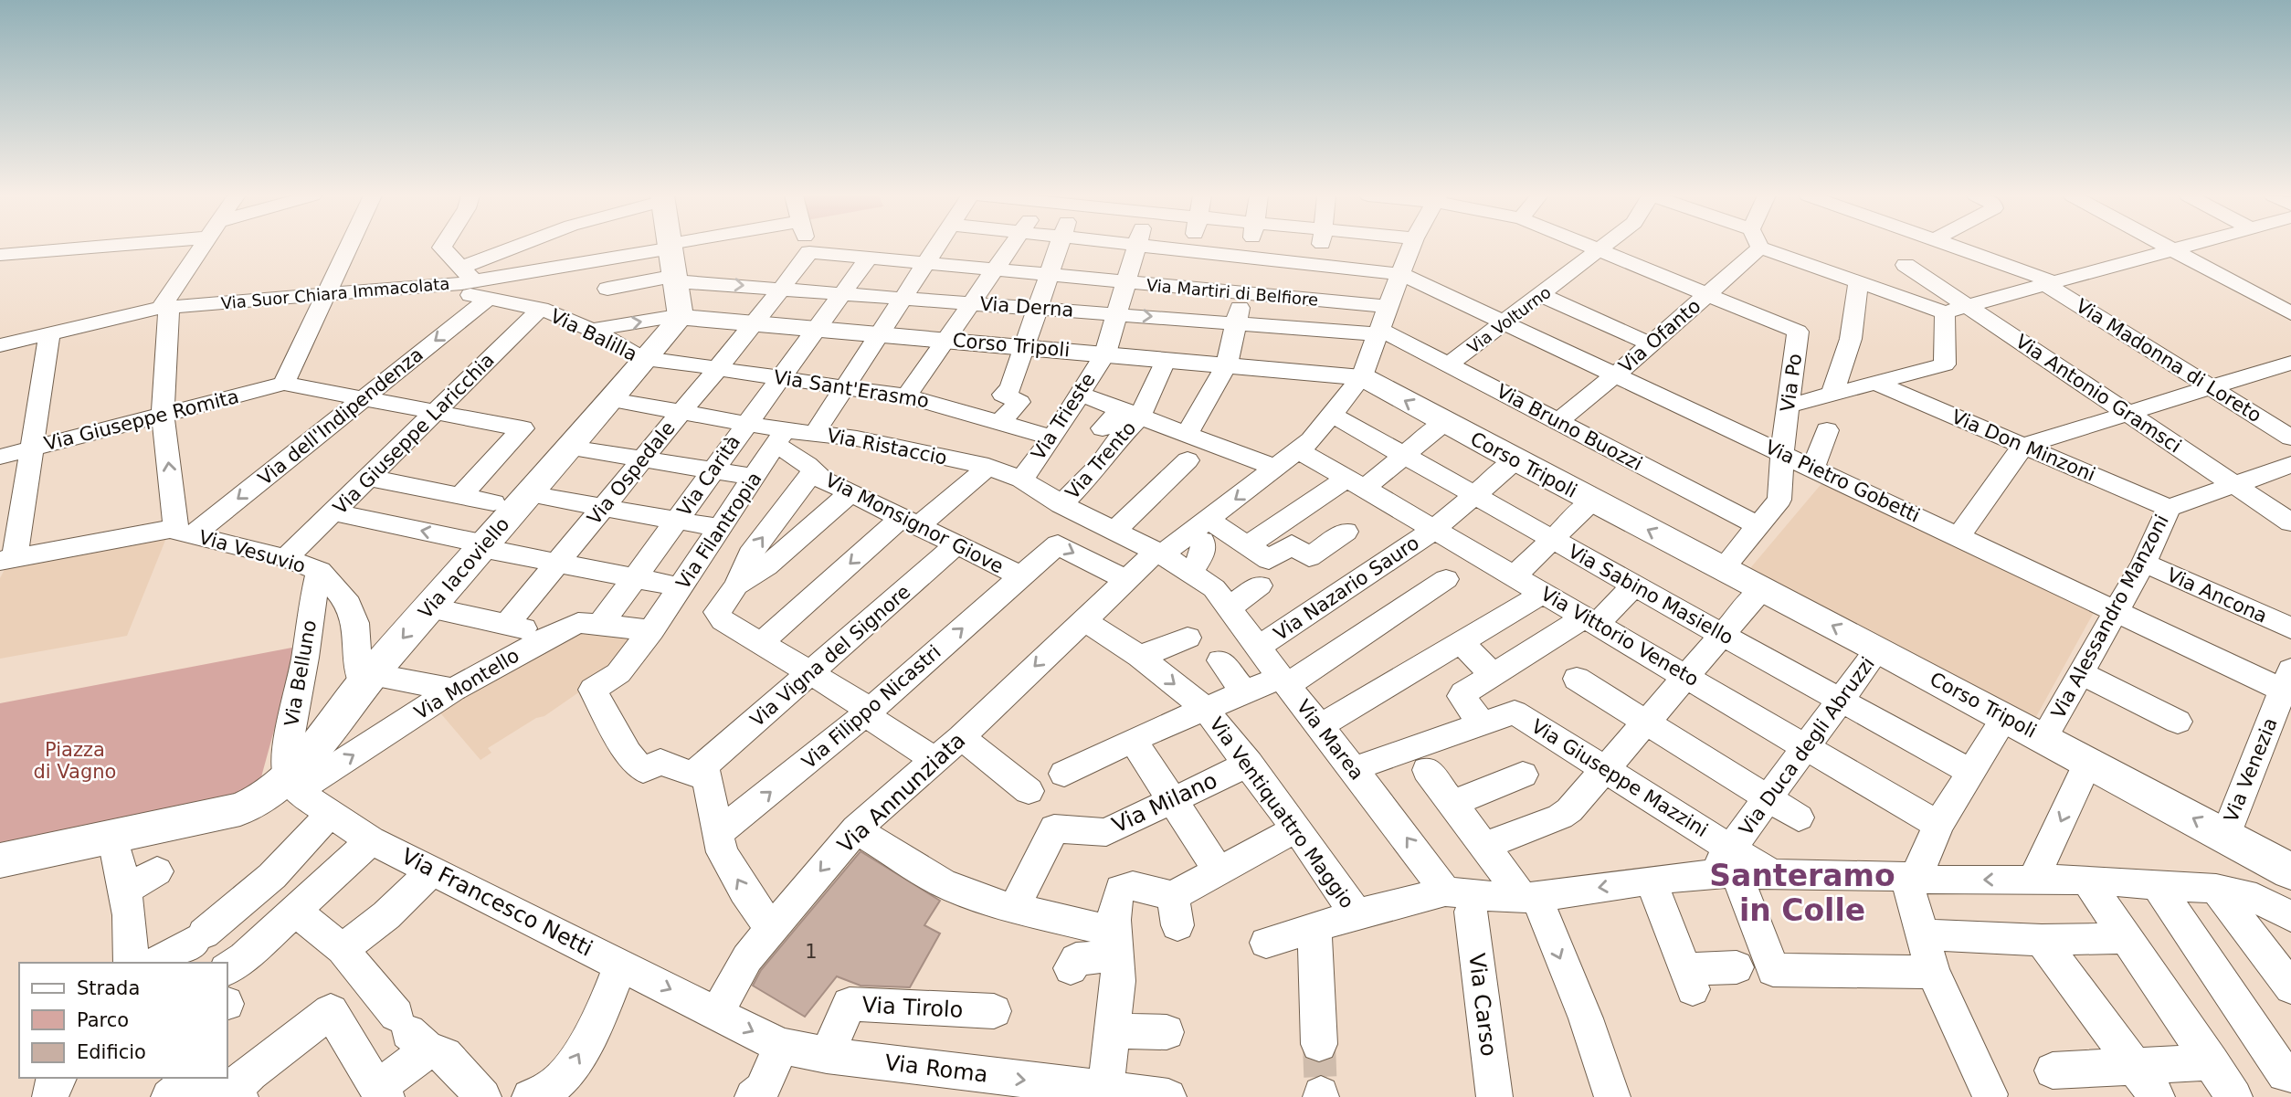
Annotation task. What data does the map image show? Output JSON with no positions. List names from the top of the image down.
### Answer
{
  "streets": {
    "main road": ["Corso Tripoli", "Via Iacoviello"],
    "street": [
      "Via Martiri di Belfiore",
      "Via Suor Chiara Immacolata",
      "Via Derna",
      "Via Volturno",
      "Via Balilla",
      "Via Ofanto",
      "Via Madonna di Loreto",
      "Via Po",
      "Via Sant'Erasmo",
      "Via Antonio Gramsci",
      "Via dell'Indipendenza",
      "Via Trieste",
      "Via Giuseppe Romita",
      "Via Bruno Buozzi",
      "Via Giuseppe Laricchia",
      "Via Don Minzoni",
      "Via Ristaccio",
      "Via Trento",
      "Via Ospedale",
      "Via Carità",
      "Via Pietro Gobetti",
      "Via Monsignor Giove",
      "Via Filantropia",
      "Via Vesuvio",
      "Via Nazario Sauro",
      "Via Sabino Masiello",
      "Via Ancona",
      "Via Alessandro Manzoni",
      "Via Vittorio Veneto",
      "Via Vigna del Signore",
      "Via Belluno",
      "Via Montello",
      "Via Filippo Nicastri",
      "Via Marea",
      "Via Duca degli Abruzzi",
      "Via Venezia",
      "Via Giuseppe Mazzini",
      "Via Annunziata",
      "Via Milano",
      "Via Ventiquattro Maggio",
      "Via Francesco Netti",
      "Via Carso",
      "Via Tirolo",
      "Via Roma"
    ]
  },
  "crossings": [
    ["Via Martiri di Belfiore", "Via Trieste"],
    ["Via Martiri di Belfiore", "Via Trento"],
    ["Via Martiri di Belfiore", "Via Ospedale"],
    ["Via Martiri di Belfiore", "Via Carità"],
    ["Via Martiri di Belfiore", "Via Annunziata"],
    ["Via Suor Chiara Immacolata", "Via Balilla"],
    ["Via Suor Chiara Immacolata", "Via dell'Indipendenza"],
    ["Via Derna", "Via Trieste"],
    ["Via Derna", "Via Bruno Buozzi"],
    ["Via Derna", "Via Trento"],
    ["Via Derna", "Via Ospedale"],
    ["Via Derna", "Via Carità"],
    ["Via Derna", "Via Annunziata"],
    ["Via Volturno", "Via Bruno Buozzi"],
    ["Via Volturno", "Via Pietro Gobetti"],
    ["Via Balilla", "Via Sant'Erasmo"],
    ["Via Balilla", "Via dell'Indipendenza"],
    ["Via Balilla", "Via Giuseppe Laricchia"],
    ["Via Balilla", "Via Iacoviello"],
    ["Via Ofanto", "Via Po"],
    ["Via Ofanto", "Via Bruno Buozzi"],
    ["Via Ofanto", "Via Pietro Gobetti"],
    ["Corso Tripoli", "Via Po"],
    ["Corso Tripoli", "Via Trieste"],
    ["Corso Tripoli", "Via Trento"],
    ["Corso Tripoli", "Via Ospedale"],
    ["Corso Tripoli", "Via Carità"],
    ["Corso Tripoli", "Via Iacoviello"],
    ["Corso Tripoli", "Via Nazario Sauro"],
    ["Corso Tripoli", "Via Alessandro Manzoni"],
    ["Corso Tripoli", "Via Duca degli Abruzzi"],
    ["Corso Tripoli", "Via Venezia"],
    ["Corso Tripoli", "Via Annunziata"],
    ["Via Po", "Via Bruno Buozzi"],
    ["Via Po", "Via Pietro Gobetti"],
    ["Via Sant'Erasmo", "Via Trieste"],
    ["Via Sant'Erasmo", "Via Ospedale"],
    ["Via Sant'Erasmo", "Via Carità"],
    ["Via Sant'Erasmo", "Via Iacoviello"],
    ["Via Antonio Gramsci", "Via Alessandro Manzoni"],
    ["Via dell'Indipendenza", "Via Vesuvio"],
    ["Via Trieste", "Via Ristaccio"],
    ["Via Bruno Buozzi", "Via Annunziata"],
    ["Via Giuseppe Laricchia", "Via Vesuvio"],
    ["Via Don Minzoni", "Via Alessandro Manzoni"],
    ["Via Ristaccio", "Via Trento"],
    ["Via Ristaccio", "Via Ospedale"],
    ["Via Ristaccio", "Via Carità"],
    ["Via Ristaccio", "Via Filantropia"],
    ["Via Ristaccio", "Via Iacoviello"],
    ["Via Ristaccio", "Via Marea"],
    ["Via Ristaccio", "Via Annunziata"],
    ["Via Trento", "Via Pietro Gobetti"],
    ["Via Carità", "Via Montello"],
    ["Via Pietro Gobetti", "Via Alessandro Manzoni"],
    ["Via Pietro Gobetti", "Via Venezia"],
    ["Via Pietro Gobetti", "Via Annunziata"],
    ["Via Monsignor Giove", "Via Vigna del Signore"],
    ["Via Monsignor Giove", "Via Filippo Nicastri"],
    ["Via Monsignor Giove", "Via Annunziata"],
    ["Via Filantropia", "Via Vigna del Signore"],
    ["Via Filantropia", "Via Montello"],
    ["Via Vesuvio", "Via Iacoviello"],
    ["Via Vesuvio", "Via Belluno"],
    ["Via Iacoviello", "Via Belluno"],
    ["Via Iacoviello", "Via Montello"],
    ["Via Iacoviello", "Via Francesco Netti"],
    ["Via Nazario Sauro", "Via Sabino Masiello"],
    ["Via Nazario Sauro", "Via Vittorio Veneto"],
    ["Via Nazario Sauro", "Via Marea"],
    ["Via Sabino Masiello", "Via Duca degli Abruzzi"],
    ["Via Sabino Masiello", "Via Annunziata"],
    ["Via Ancona", "Via Alessandro Manzoni"],
    ["Via Vittorio Veneto", "Via Duca degli Abruzzi"],
    ["Via Vittorio Veneto", "Via Annunziata"],
    ["Via Belluno", "Via Montello"],
    ["Via Belluno", "Via Francesco Netti"],
    ["Via Montello", "Via Francesco Netti"],
    ["Via Marea", "Via Giuseppe Mazzini"],
    ["Via Marea", "Via Carso"],
    ["Via Duca degli Abruzzi", "Via Giuseppe Mazzini"],
    ["Via Annunziata", "Via Ventiquattro Maggio"],
    ["Via Annunziata", "Via Francesco Netti"],
    ["Via Milano", "Via Ventiquattro Maggio"],
    ["Via Francesco Netti", "Via Roma"],
    ["Via Tirolo", "Via Roma"]
  ],
  "districts": ["Santeramo in Colle"],
  "parks": ["Piazza di Vagno"],
  "house_numbers": ["1"],
  "legend": ["Strada", "Parco", "Edificio"]
}
